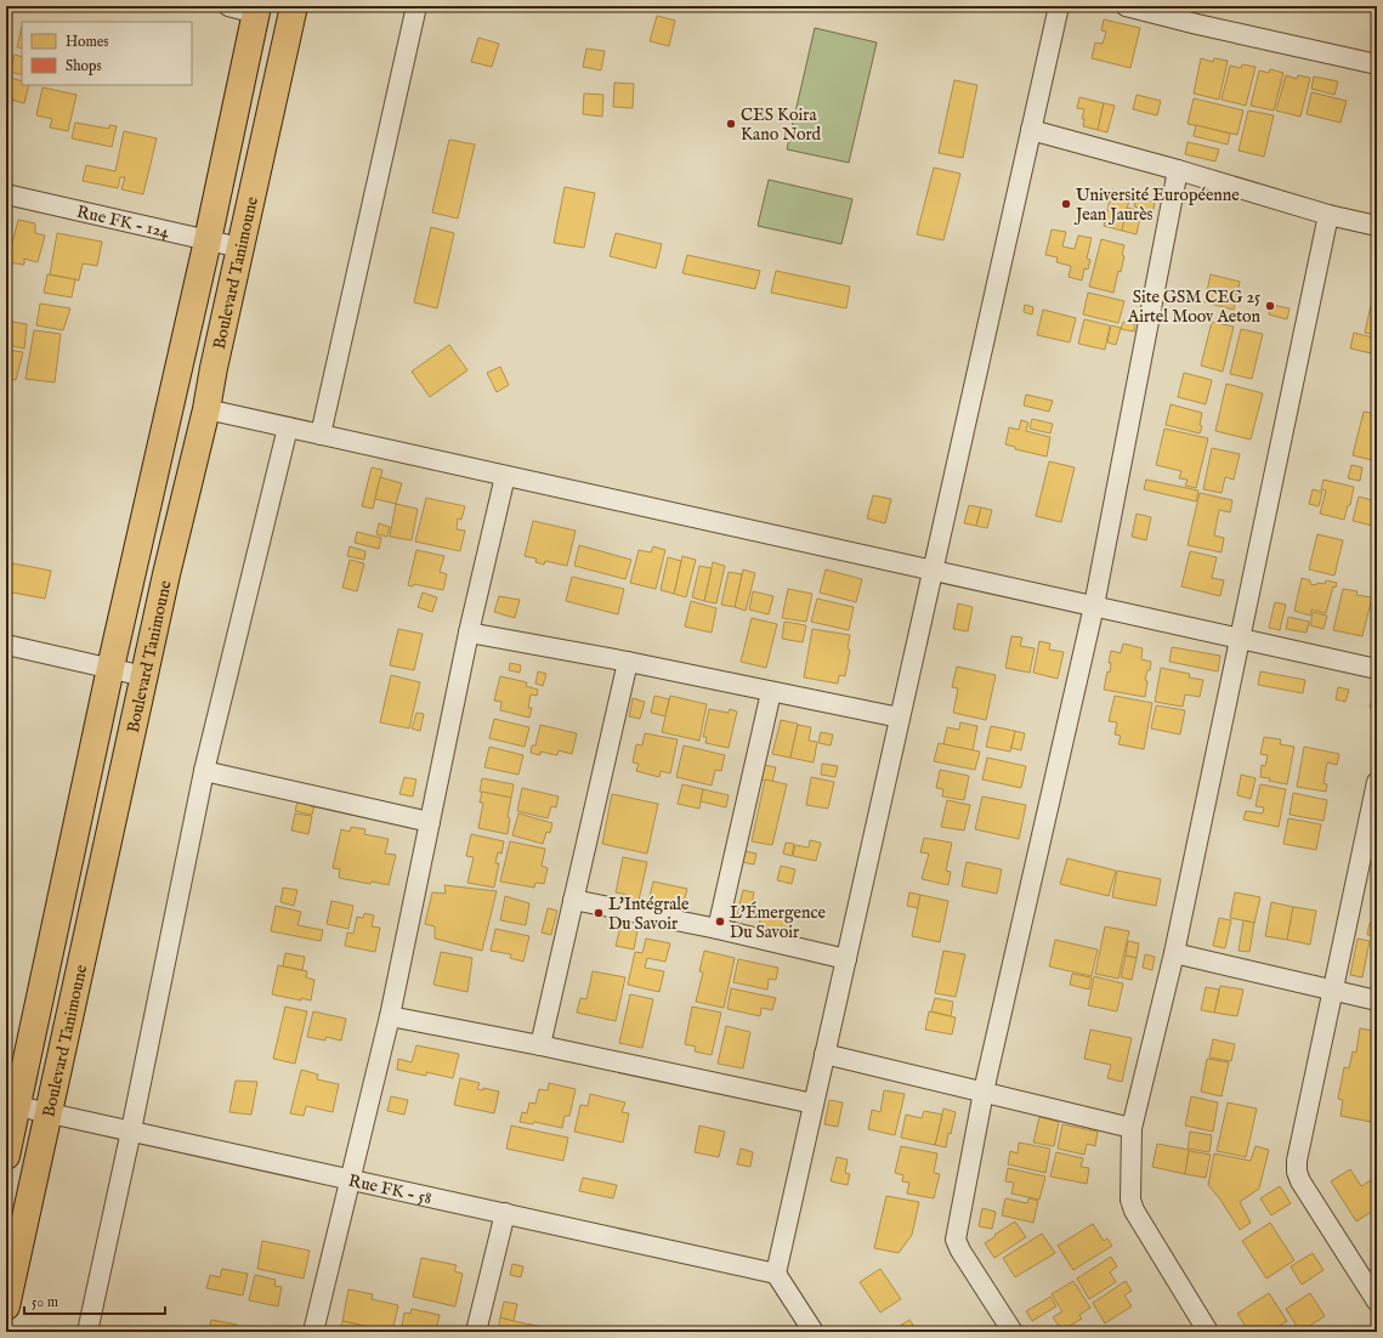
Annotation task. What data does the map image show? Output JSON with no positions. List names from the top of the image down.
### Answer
{
  "streets": {
    "main road": ["Boulevard Tanimoune"],
    "street": ["Rue FK - 124", "Rue FK - 58"]
  },
  "crossings": [
    ["Rue FK - 124", "Boulevard Tanimoune"],
    ["Boulevard Tanimoune", "Rue FK - 58"]
  ],
  "places": [
    "CES Koira Kano Nord",
    "Université Européenne Jean Jaurès",
    "Site GSM CEG 25 Airtel Moov Aeton",
    "L'Intégrale Du Savoir",
    "L'Émergence Du Savoir"
  ],
  "legend": ["Homes", "Shops"],
  "scale_bar": "50 m"
}
